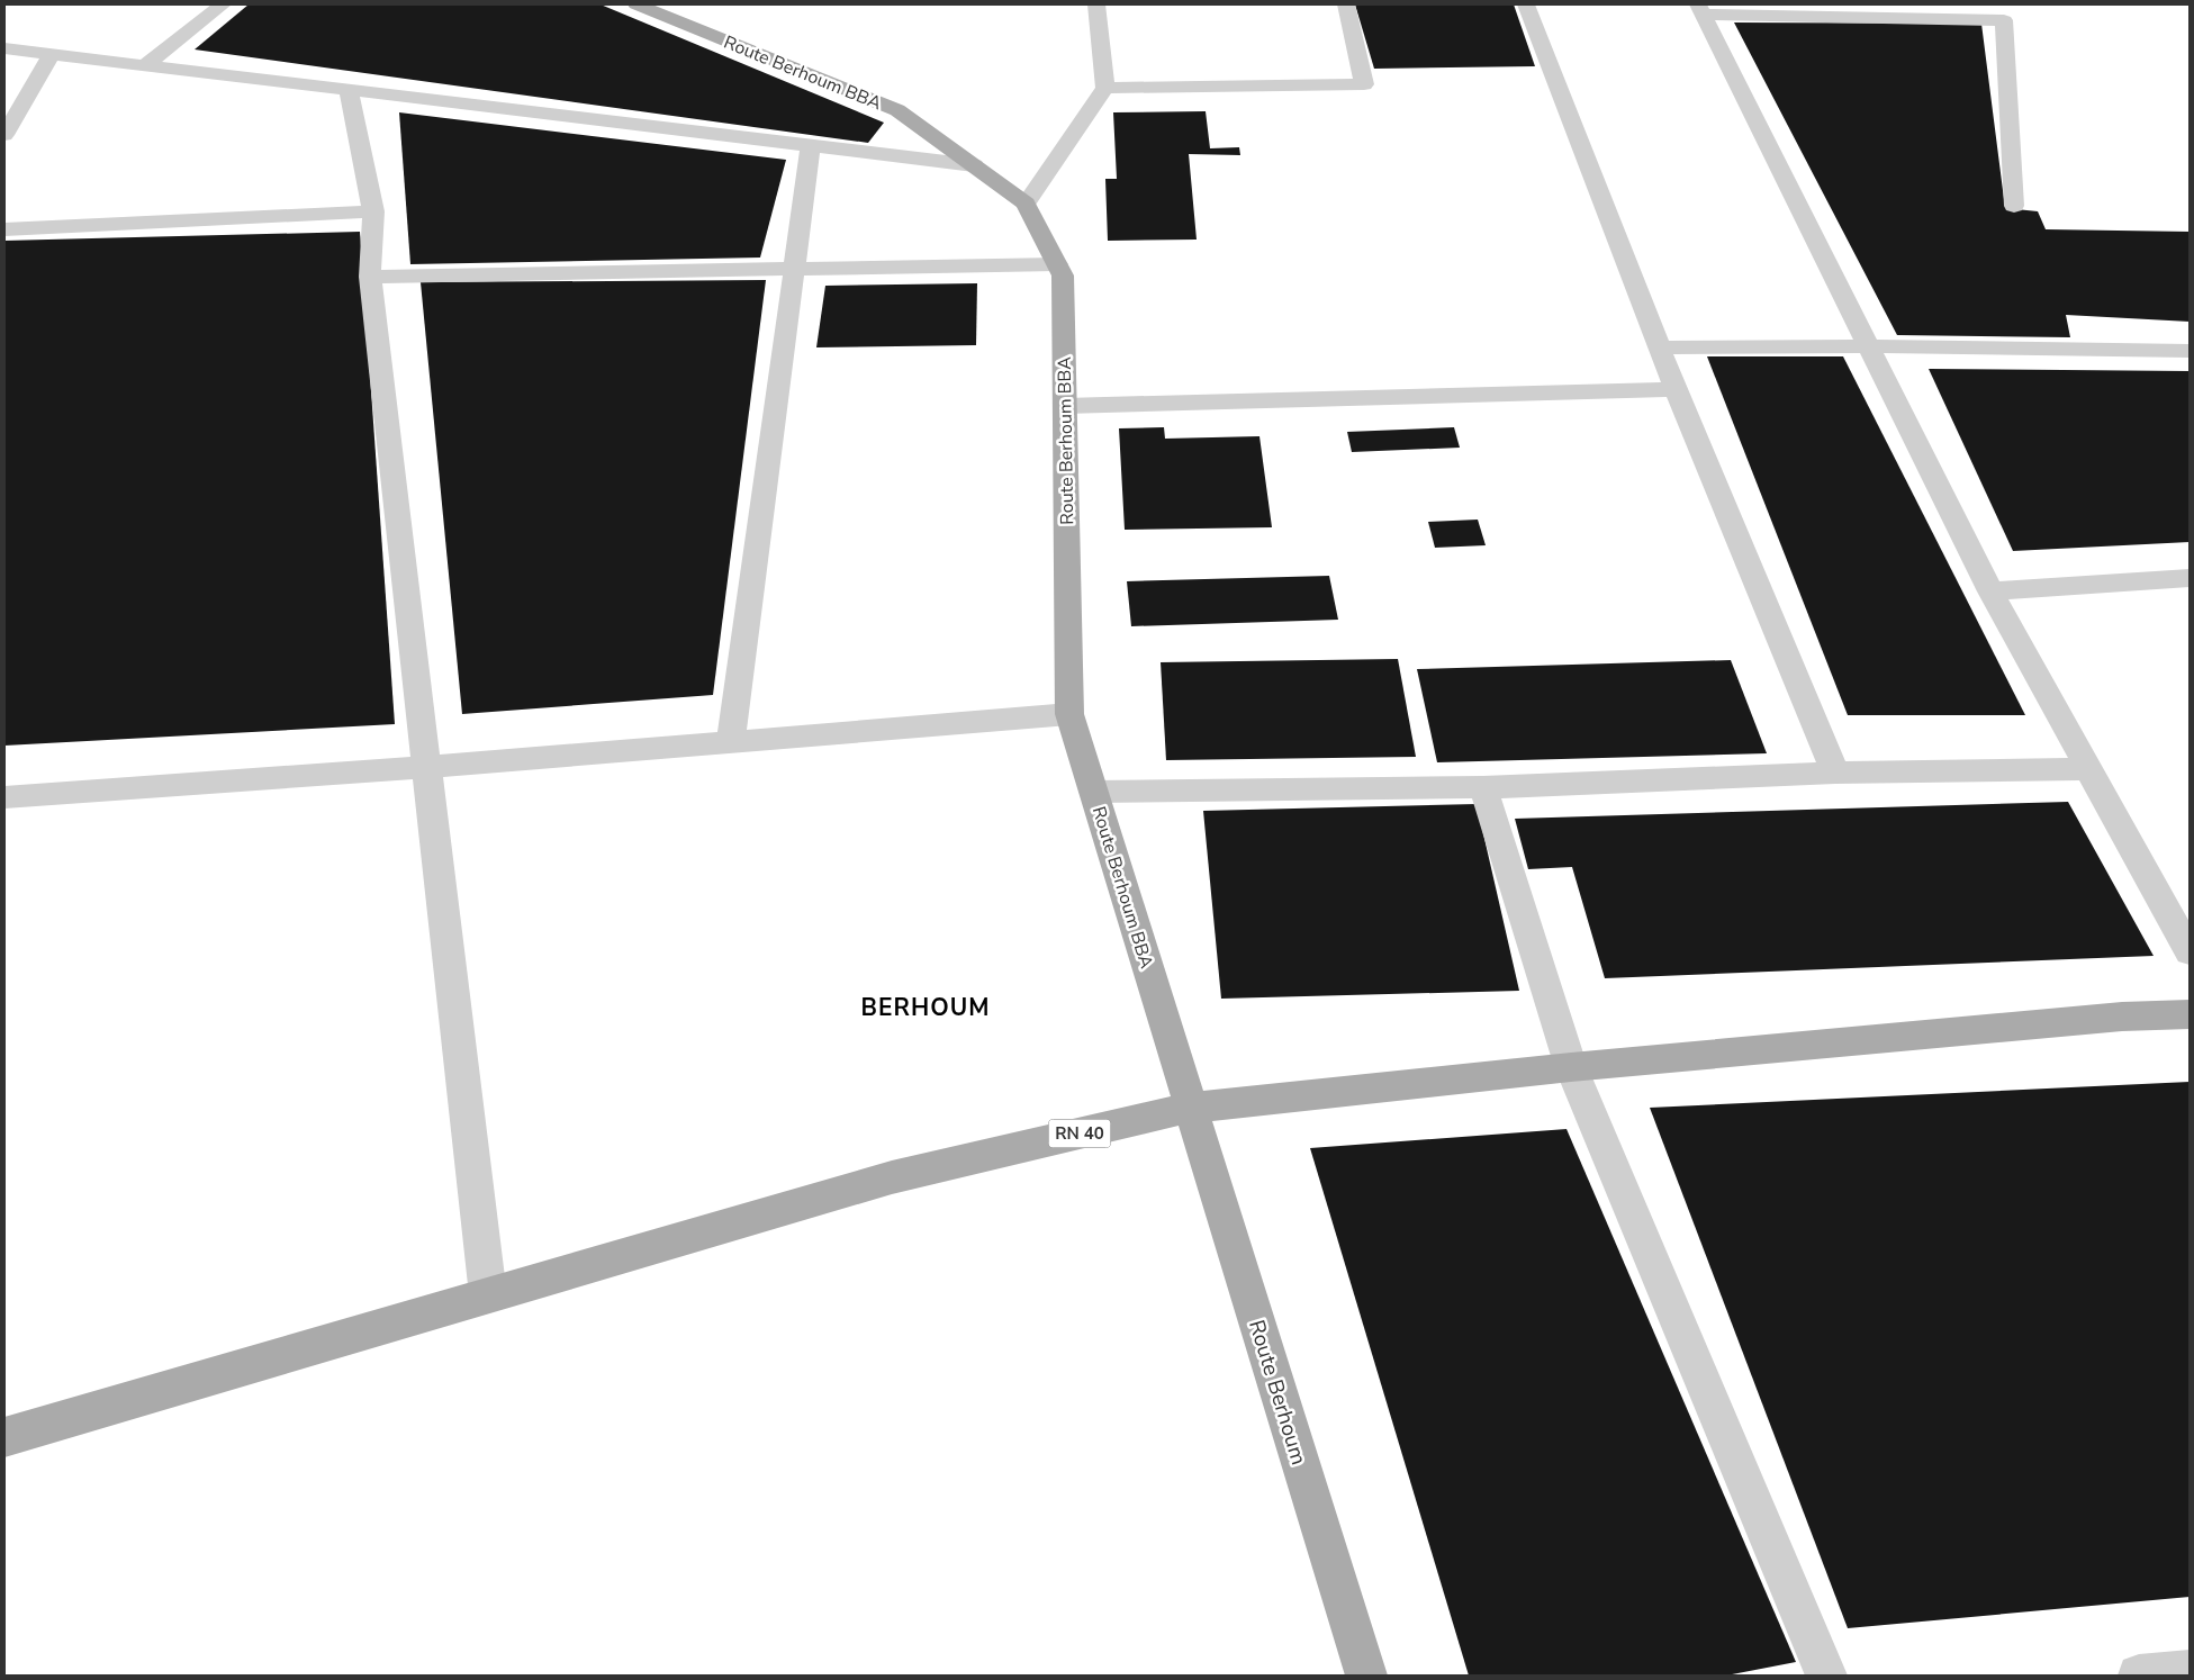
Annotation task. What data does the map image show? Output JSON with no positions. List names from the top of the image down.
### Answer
{
  "streets": {
    "main road": ["Route Berhoum BBA", "RN 40", "Route Berhoum"]
  },
  "crossings": [
    ["Route Berhoum BBA", "RN 40"],
    ["Route Berhoum BBA", "Route Berhoum"],
    ["RN 40", "Route Berhoum"]
  ],
  "districts": ["BERHOUM"]
}
